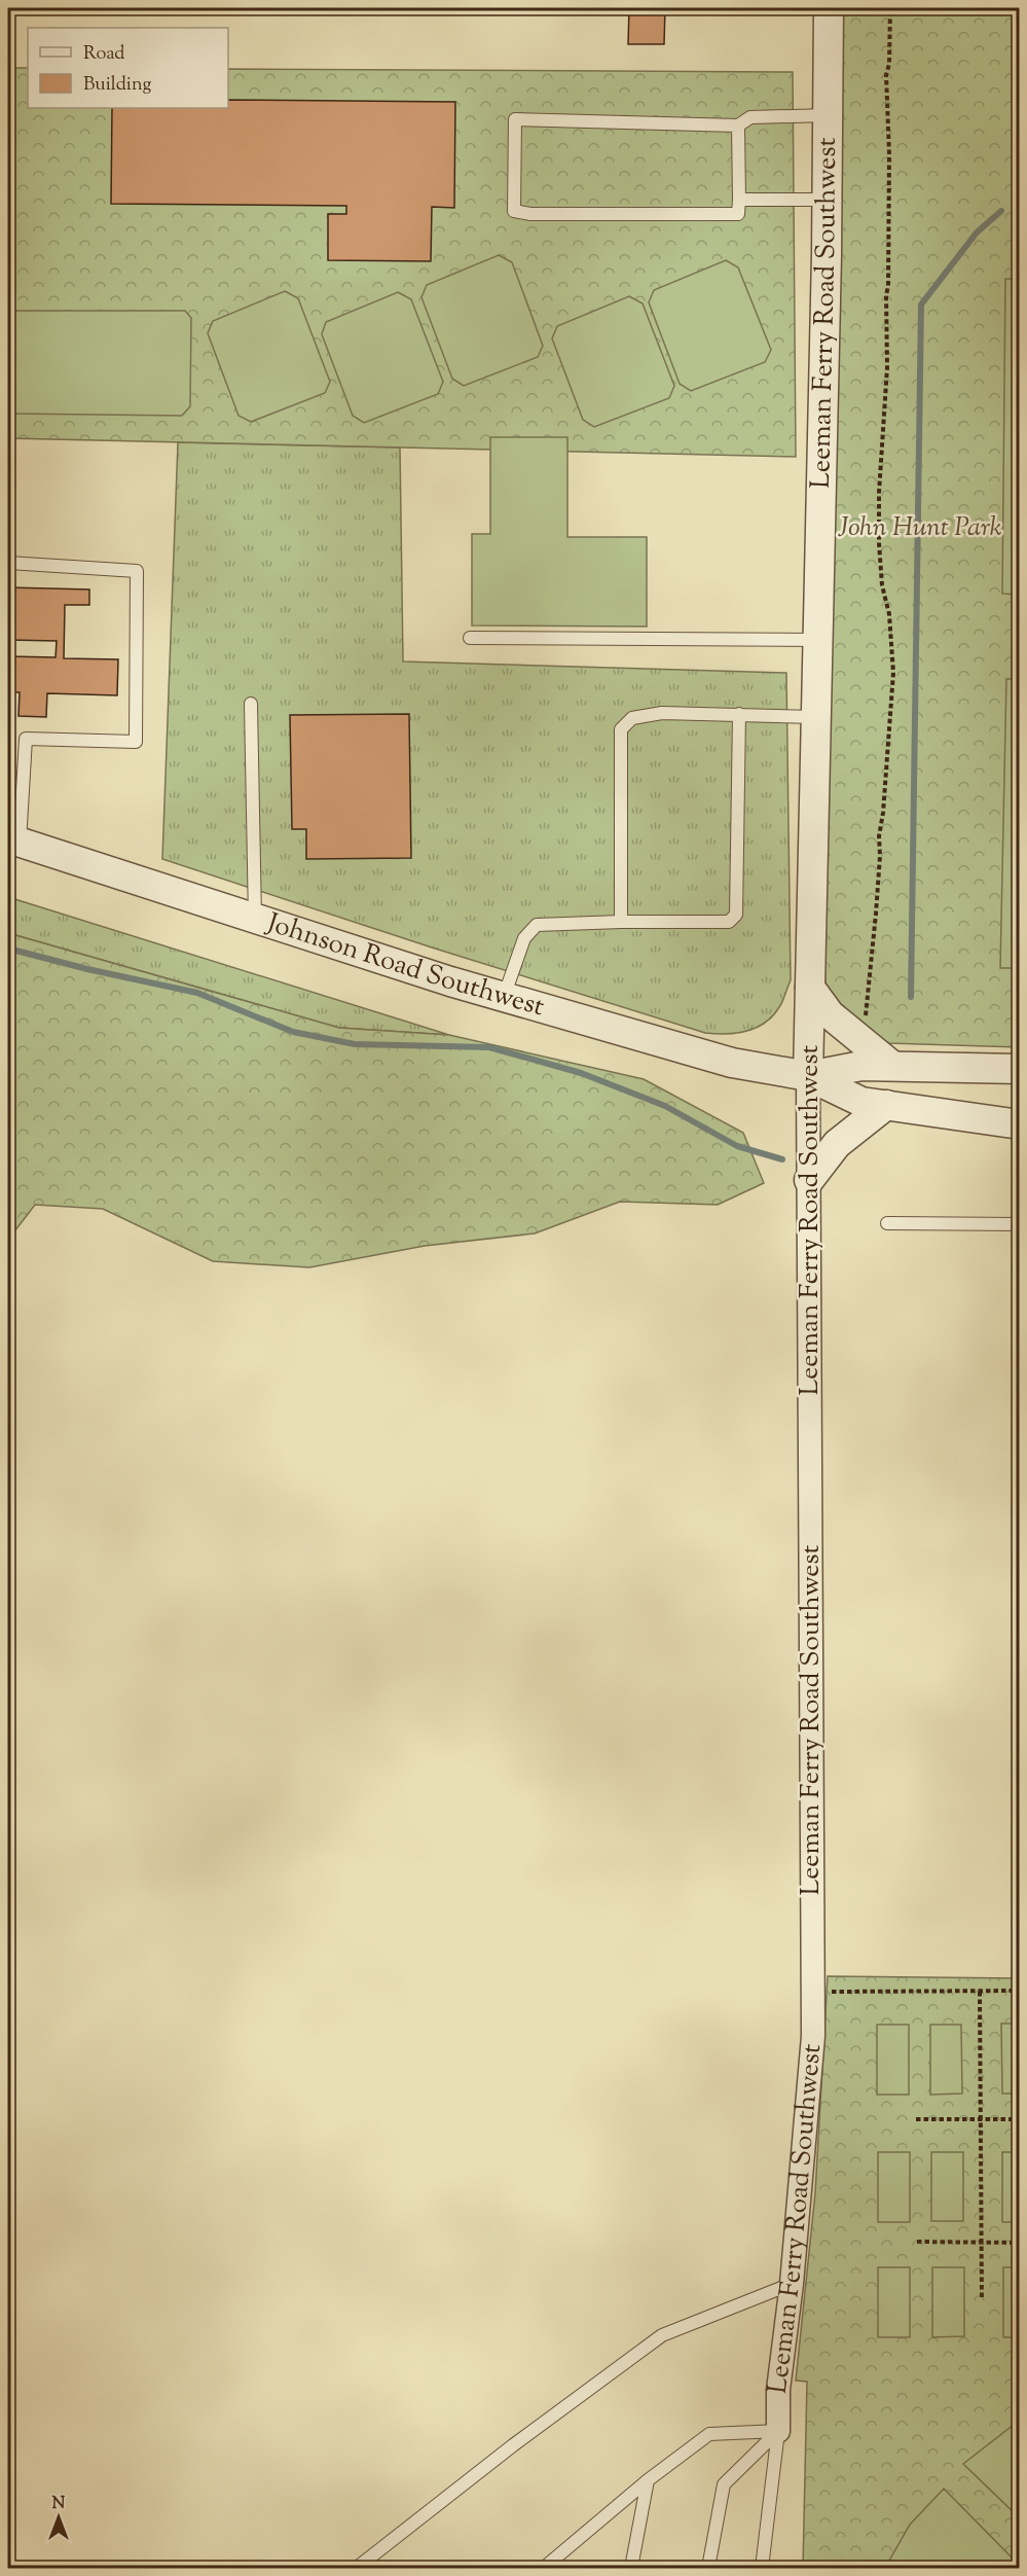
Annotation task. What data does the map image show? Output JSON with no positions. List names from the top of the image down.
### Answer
{
  "streets": {
    "street": ["Leeman Ferry Road Southwest", "Johnson Road Southwest"]
  },
  "crossings": [
    ["Leeman Ferry Road Southwest", "Johnson Road Southwest"]
  ],
  "parks": ["John Hunt Park"],
  "legend": ["Road", "Building"],
  "north": "top"
}
